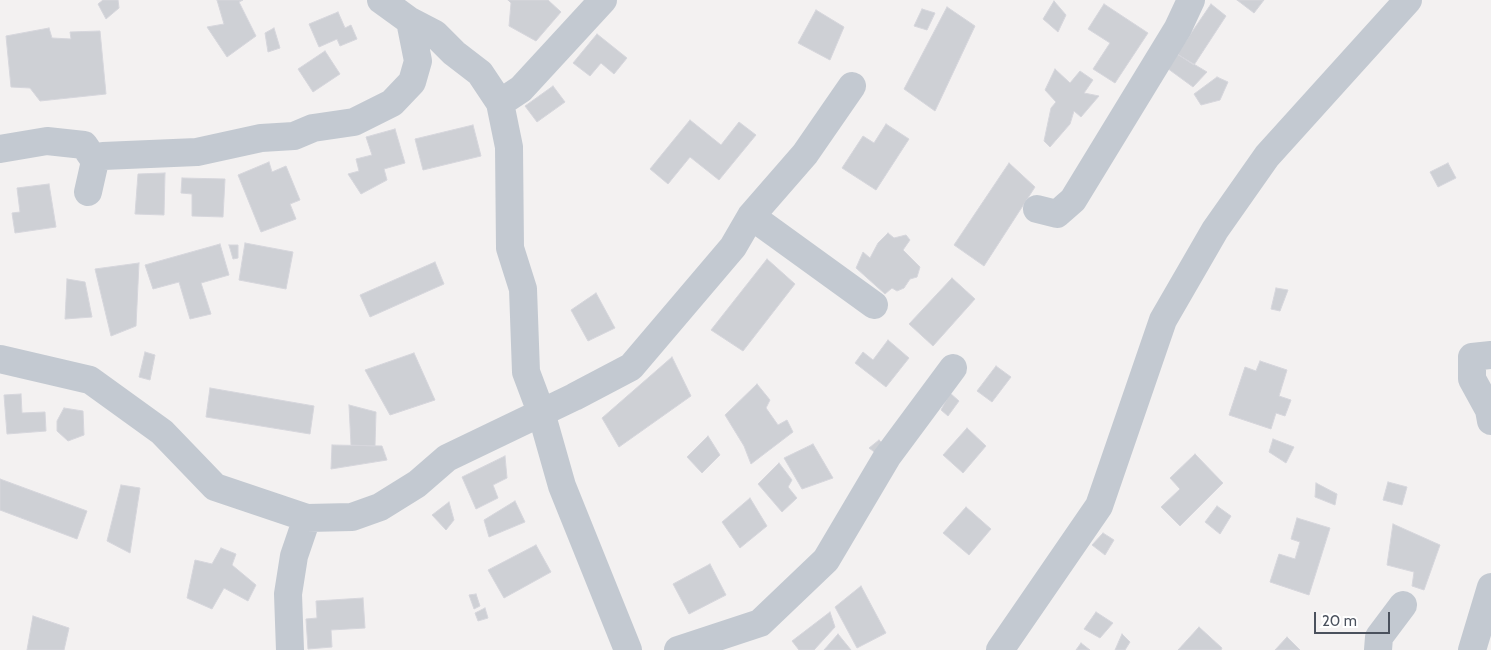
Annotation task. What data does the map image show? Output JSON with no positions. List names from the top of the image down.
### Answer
{
  "scale_bar": "20 m"
}
